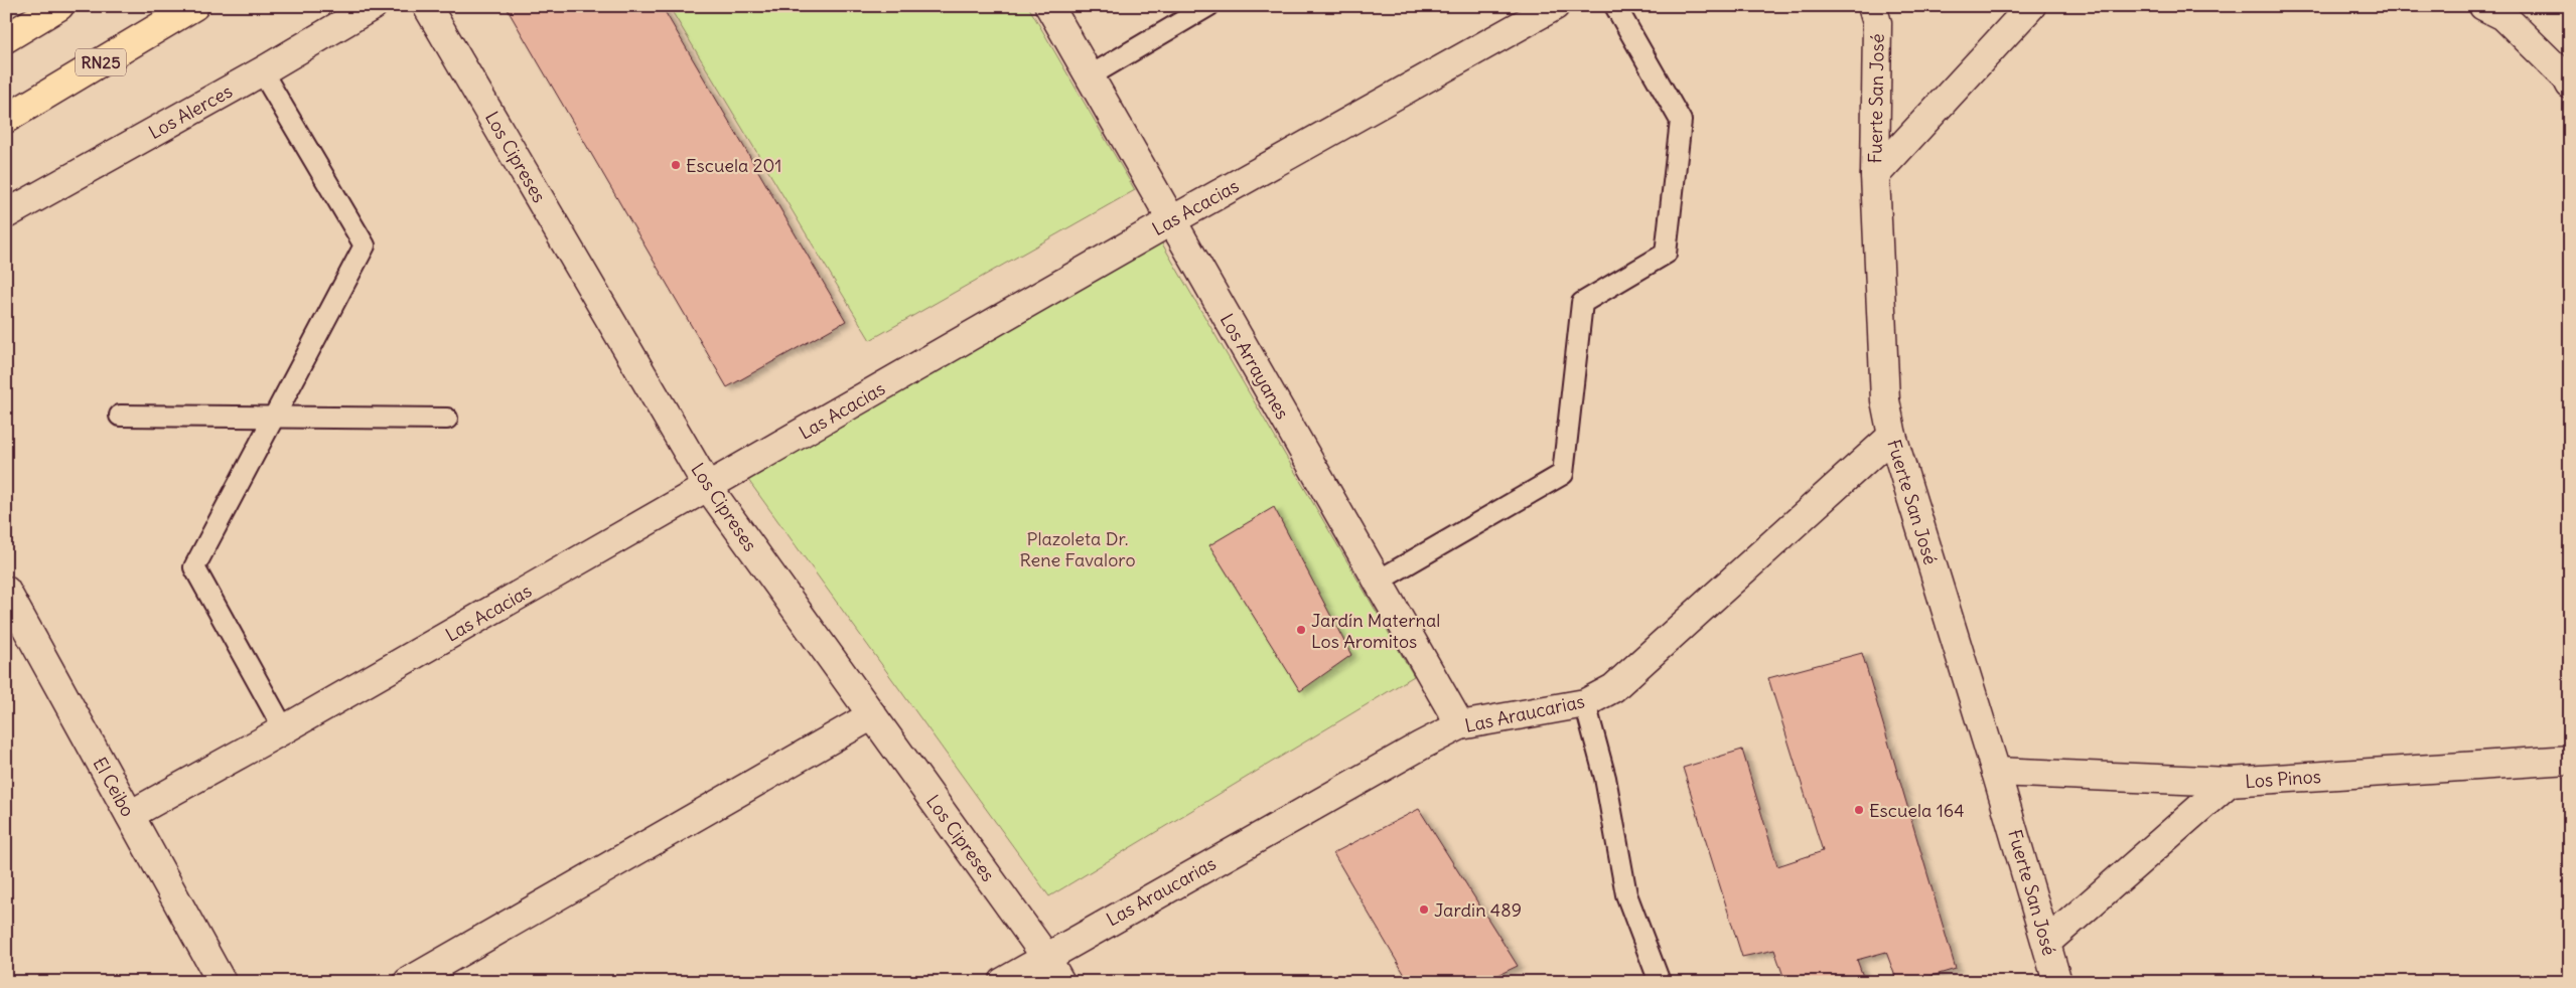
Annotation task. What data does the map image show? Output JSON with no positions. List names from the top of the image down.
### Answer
{
  "streets": {
    "highway": ["RN25"],
    "street": [
      "Fuerte San José",
      "Los Alerces",
      "Los Cipreses",
      "Las Acacias",
      "Los Arrayanes",
      "Las Araucarias",
      "Los Pinos",
      "El Ceibo"
    ]
  },
  "crossings": [
    ["Fuerte San José", "Las Araucarias"],
    ["Fuerte San José", "Los Pinos"],
    ["Los Cipreses", "Las Acacias"],
    ["Los Cipreses", "Las Araucarias"],
    ["Las Acacias", "Los Arrayanes"],
    ["Las Acacias", "El Ceibo"],
    ["Los Arrayanes", "Las Araucarias"]
  ],
  "parks": ["Plazoleta Dr. Rene Favaloro"],
  "places": [
    "Escuela 201",
    "Jardín Maternal Los Aromitos",
    "Escuela 164",
    "Jardin 489"
  ]
}
